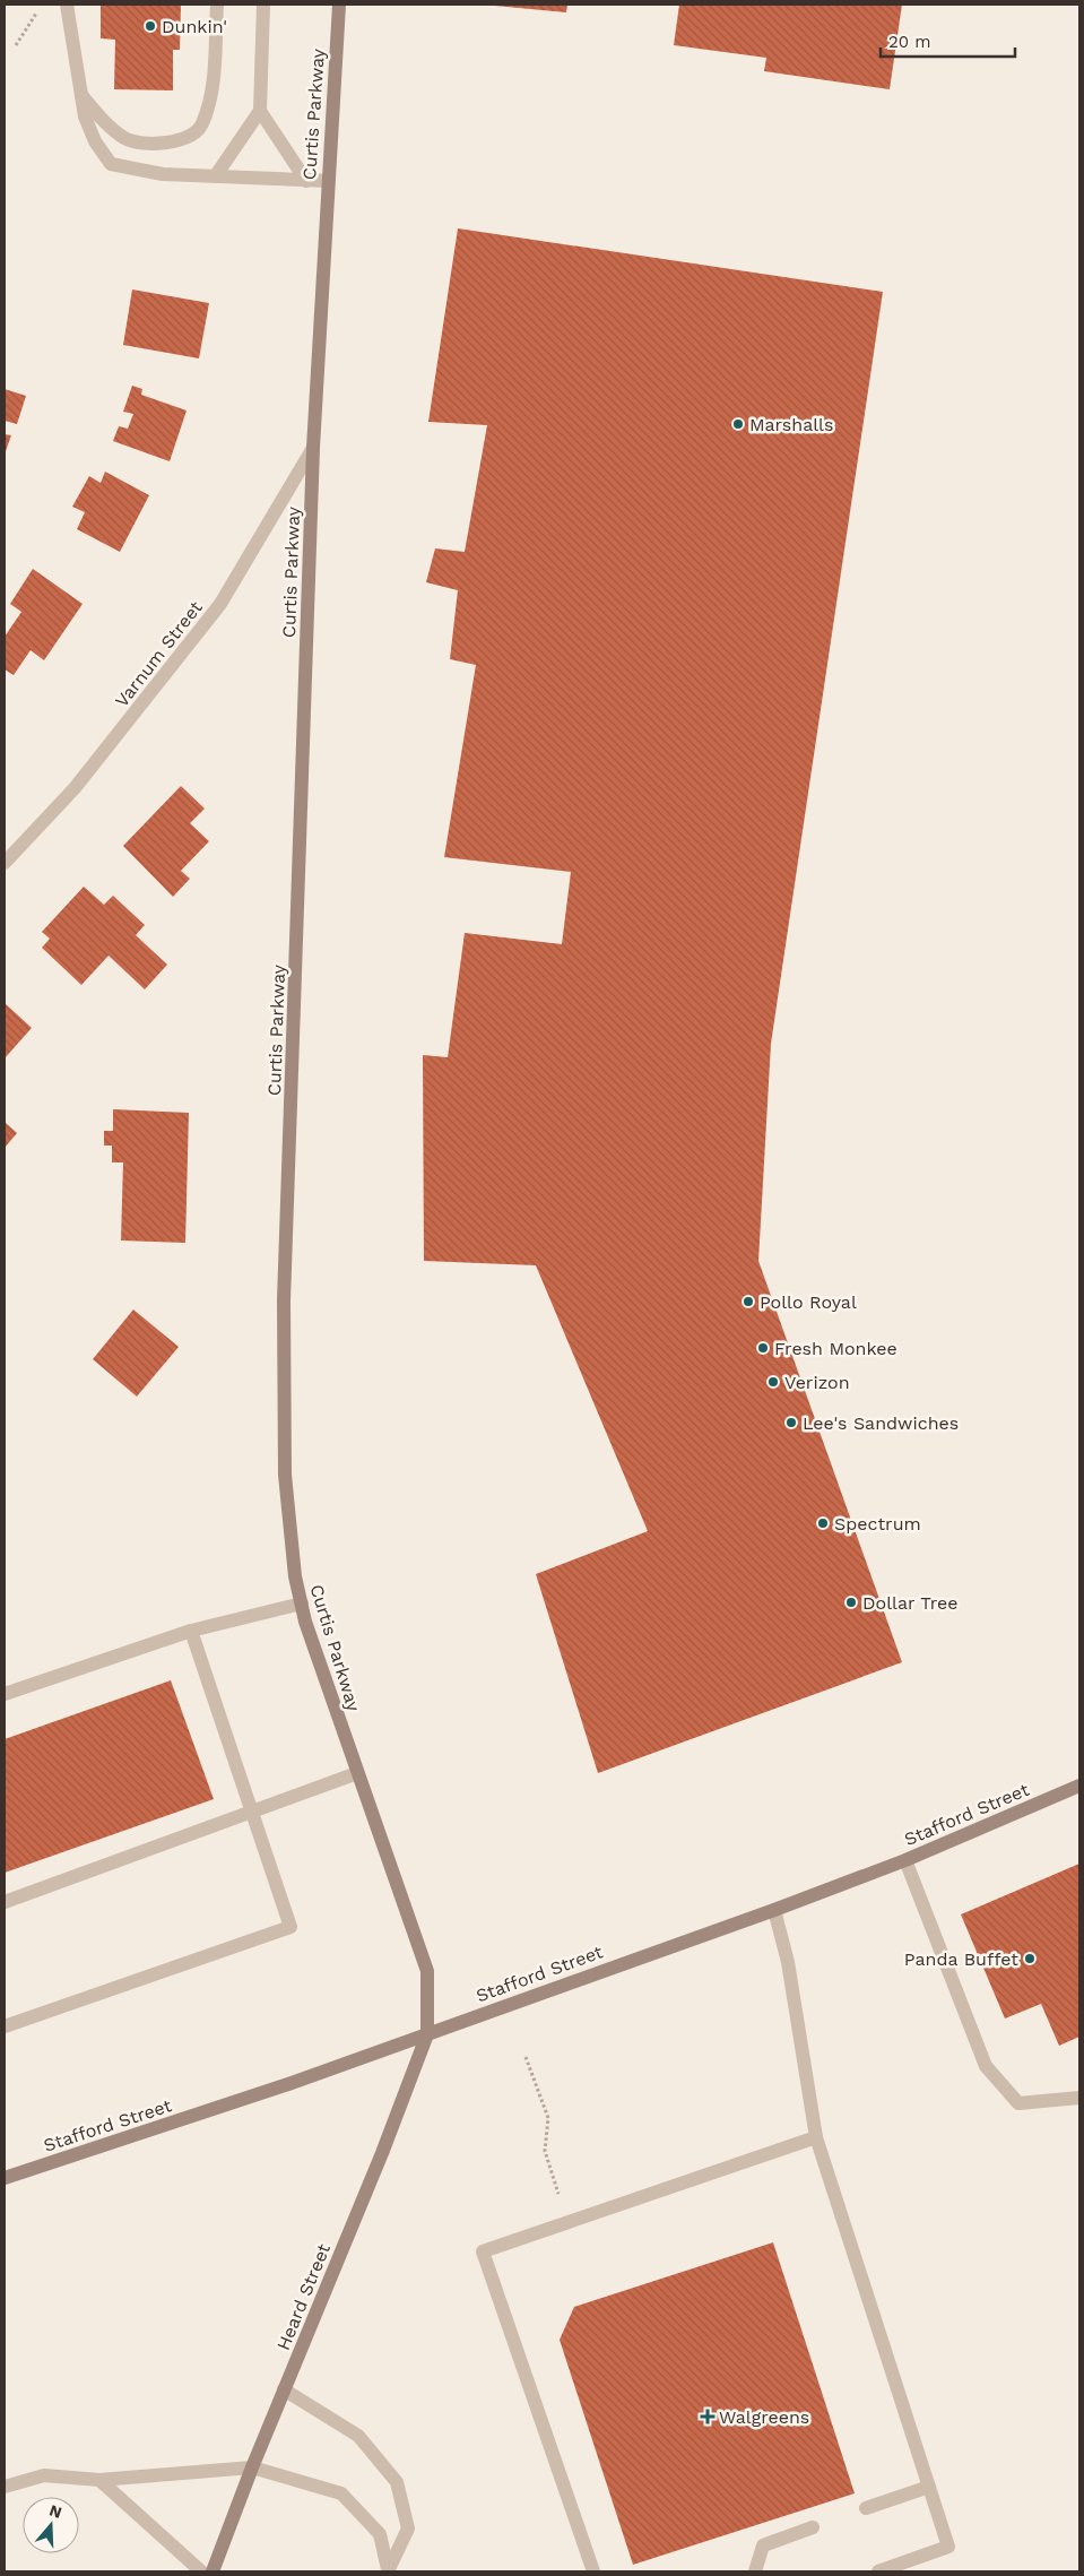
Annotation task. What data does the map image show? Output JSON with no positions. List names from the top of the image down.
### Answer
{
  "streets": {
    "street": [
      "Curtis Parkway",
      "Varnum Street",
      "Stafford Street",
      "Heard Street"
    ]
  },
  "crossings": [
    ["Curtis Parkway", "Varnum Street"],
    ["Curtis Parkway", "Stafford Street"],
    ["Curtis Parkway", "Heard Street"],
    ["Stafford Street", "Heard Street"]
  ],
  "places": {
    "other": [
      "Dunkin'",
      "Marshalls",
      "Pollo Royal",
      "Fresh Monkee",
      "Verizon",
      "Lee's Sandwiches",
      "Spectrum",
      "Dollar Tree",
      "Panda Buffet"
    ],
    "health": ["Walgreens"]
  },
  "scale_bar": "20 m",
  "north": "top"
}
